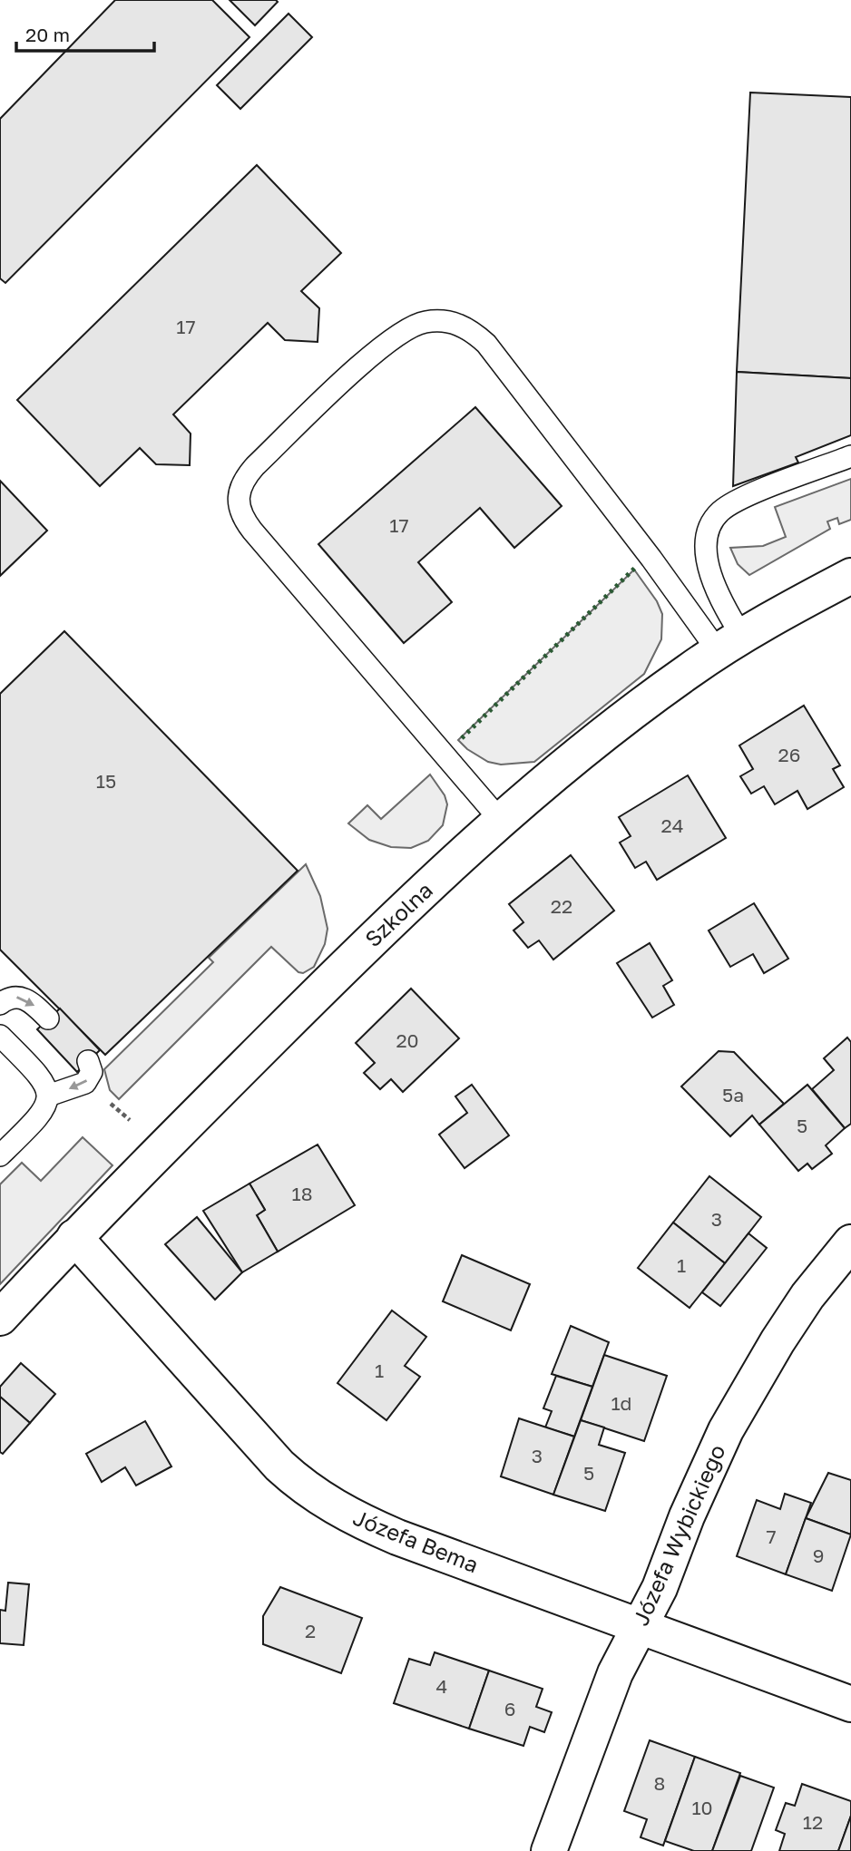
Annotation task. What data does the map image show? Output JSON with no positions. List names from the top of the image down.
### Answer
{
  "streets": {
    "street": ["Szkolna", "Józefa Wybickiego", "Józefa Bema"]
  },
  "crossings": [
    ["Szkolna", "Józefa Bema"],
    ["Józefa Wybickiego", "Józefa Bema"]
  ],
  "house_numbers": [
    "17",
    "17",
    "26",
    "15",
    "24",
    "22",
    "20",
    "5a",
    "5",
    "18",
    "3",
    "1",
    "1",
    "1d",
    "3",
    "5",
    "7",
    "9",
    "2",
    "4",
    "6",
    "8",
    "10",
    "12"
  ],
  "scale_bar": "20 m"
}
